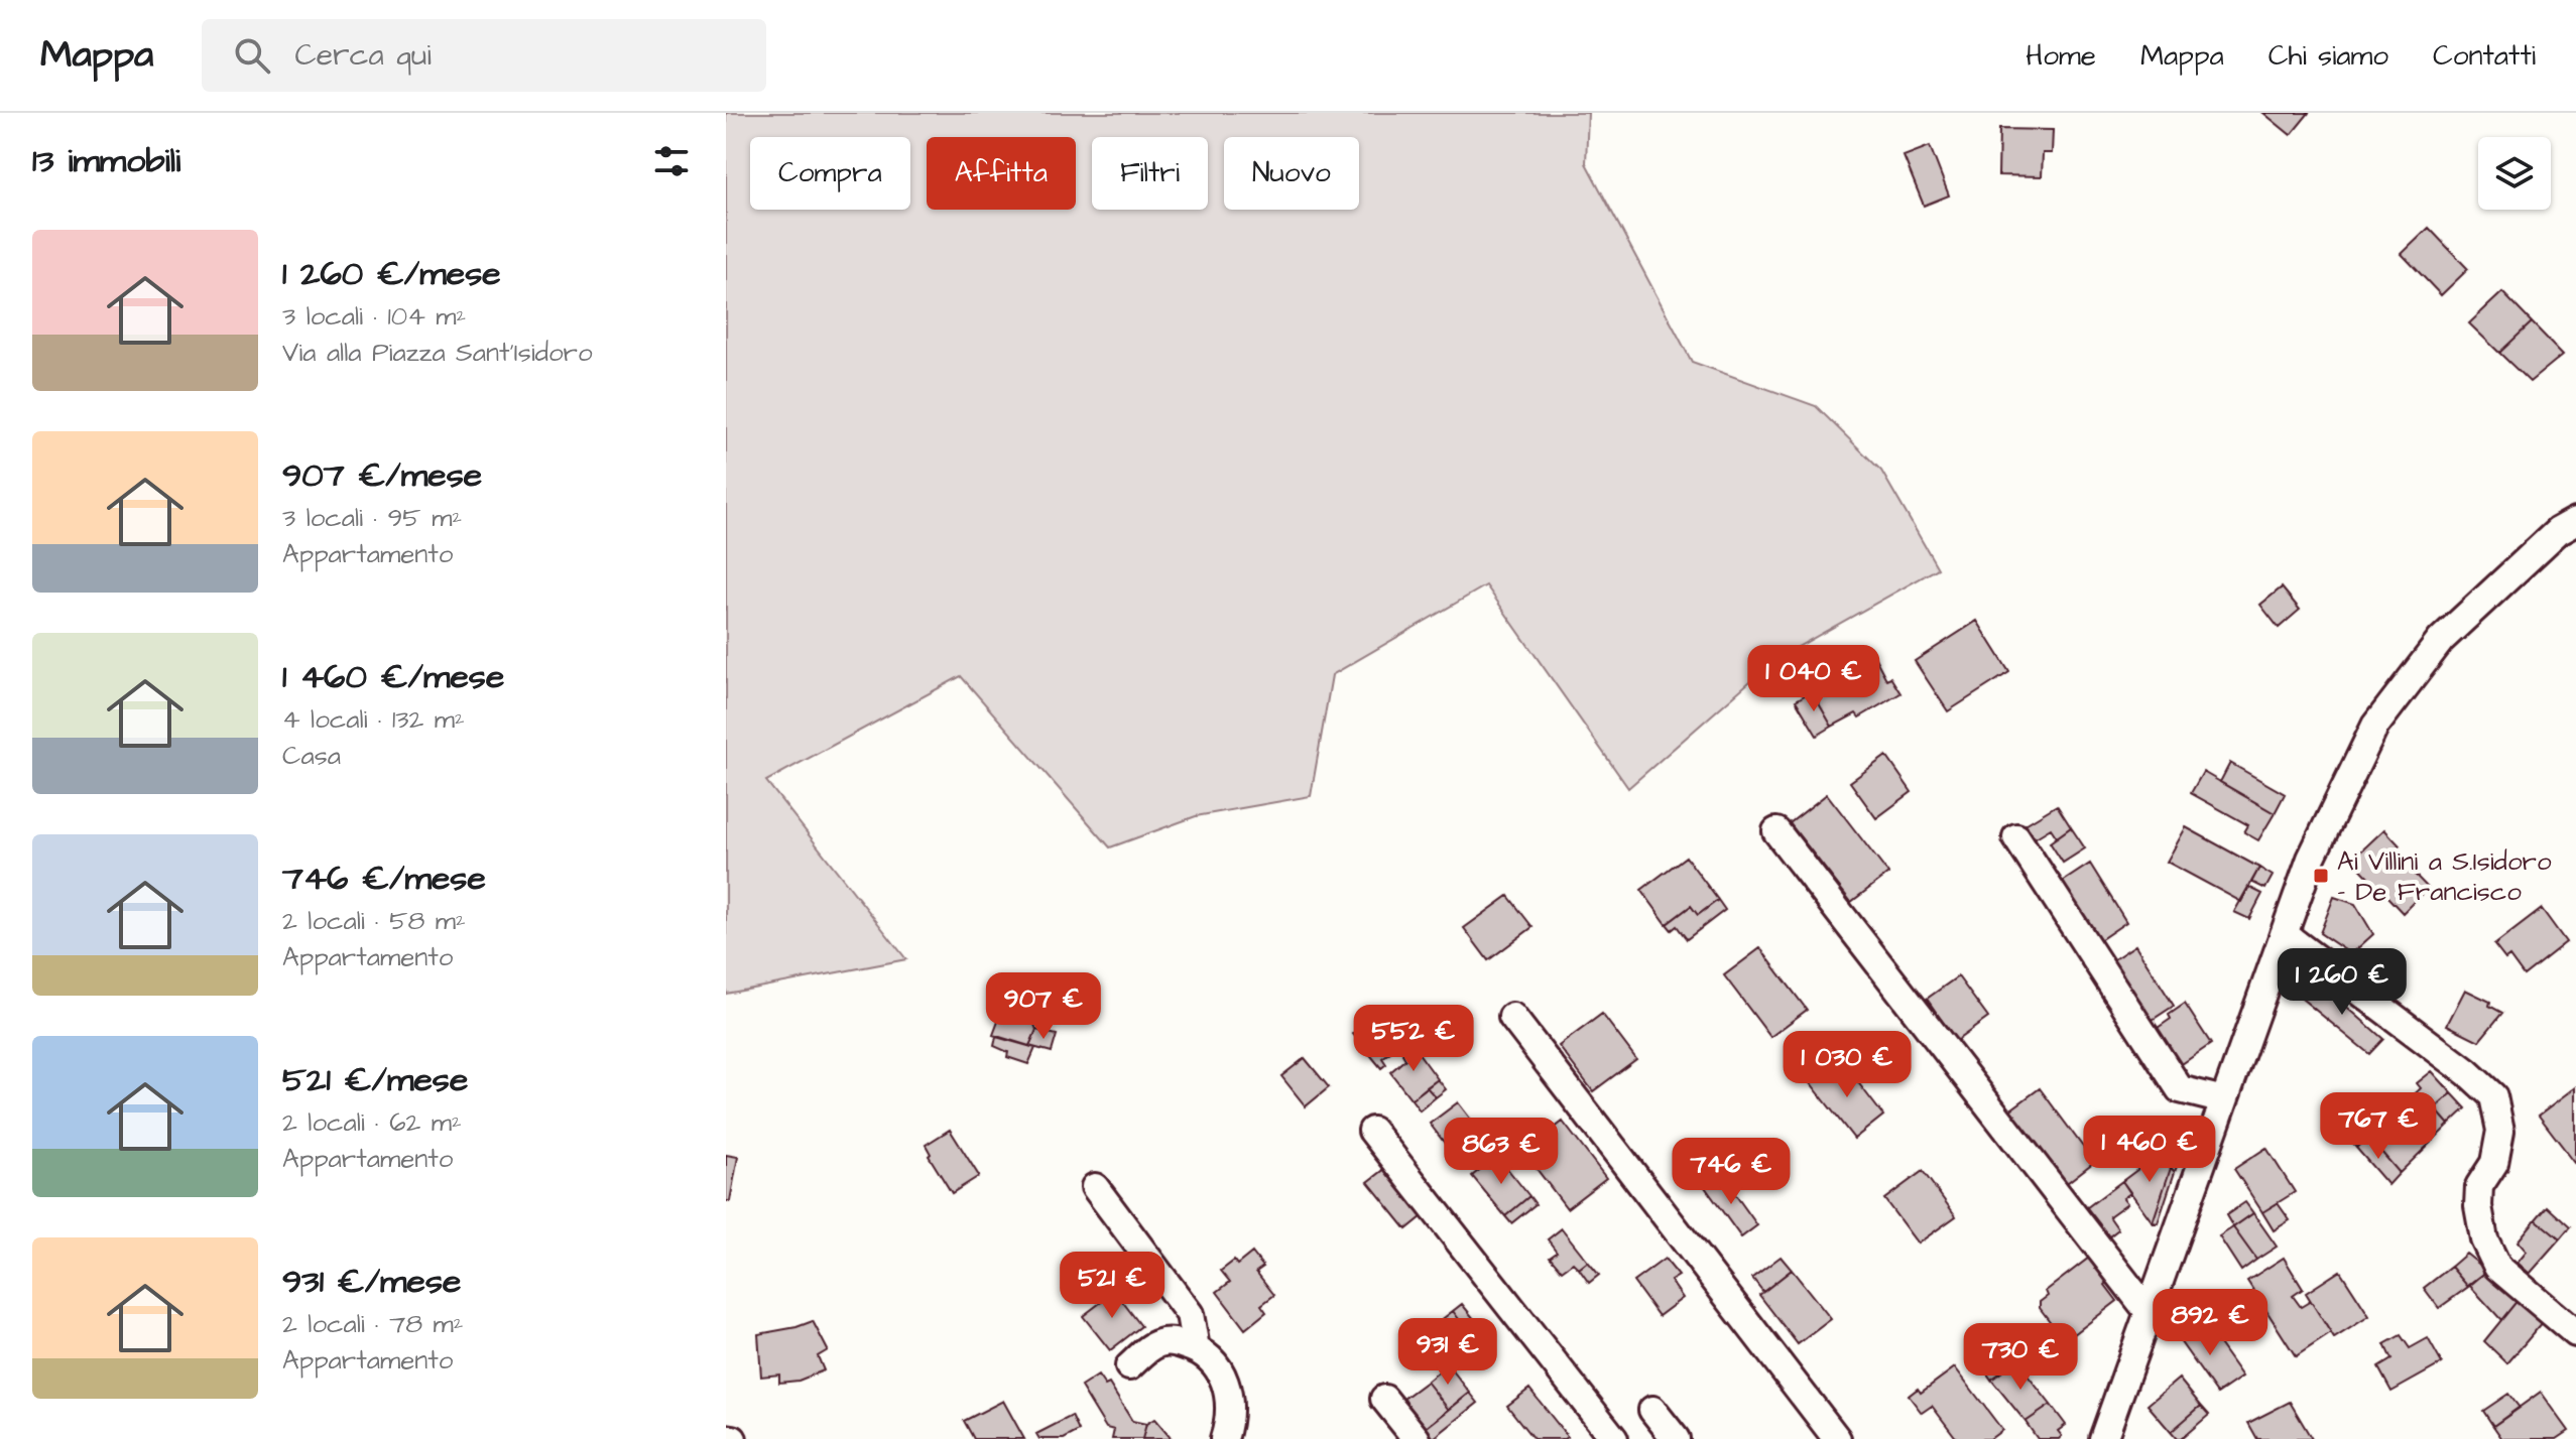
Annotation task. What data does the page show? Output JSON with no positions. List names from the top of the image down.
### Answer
{
  "places": {
    "transit": ["Ai Villini a S.Isidoro - De Francisco"]
  },
  "page": {
    "header": "Mappa",
    "search": "Cerca qui",
    "nav": [
      "Home",
      "Mappa",
      "Chi siamo",
      "Contatti"
    ],
    "heading": "13 immobili",
    "chip": [
      "Compra",
      "Affitta",
      "Filtri",
      "Nuovo"
    ],
    "list": [
      {
        "name": "1 260 €/mese",
        "note": "3 locali · 104 m² · Via alla Piazza Sant'Isidoro"
      },
      {
        "name": "907 €/mese",
        "note": "3 locali · 95 m² · Appartamento"
      },
      {
        "name": "1 460 €/mese",
        "note": "4 locali · 132 m² · Casa"
      },
      {
        "name": "746 €/mese",
        "note": "2 locali · 58 m² · Appartamento"
      },
      {
        "name": "521 €/mese",
        "note": "2 locali · 62 m² · Appartamento"
      },
      {
        "name": "931 €/mese",
        "note": "2 locali · 78 m² · Appartamento"
      }
    ],
    "price": [
      "1 040 €",
      "1 260 €",
      "907 €",
      "552 €",
      "1 030 €",
      "767 €",
      "1 460 €",
      "863 €",
      "746 €",
      "521 €",
      "892 €",
      "931 €",
      "730 €"
    ]
  }
}
